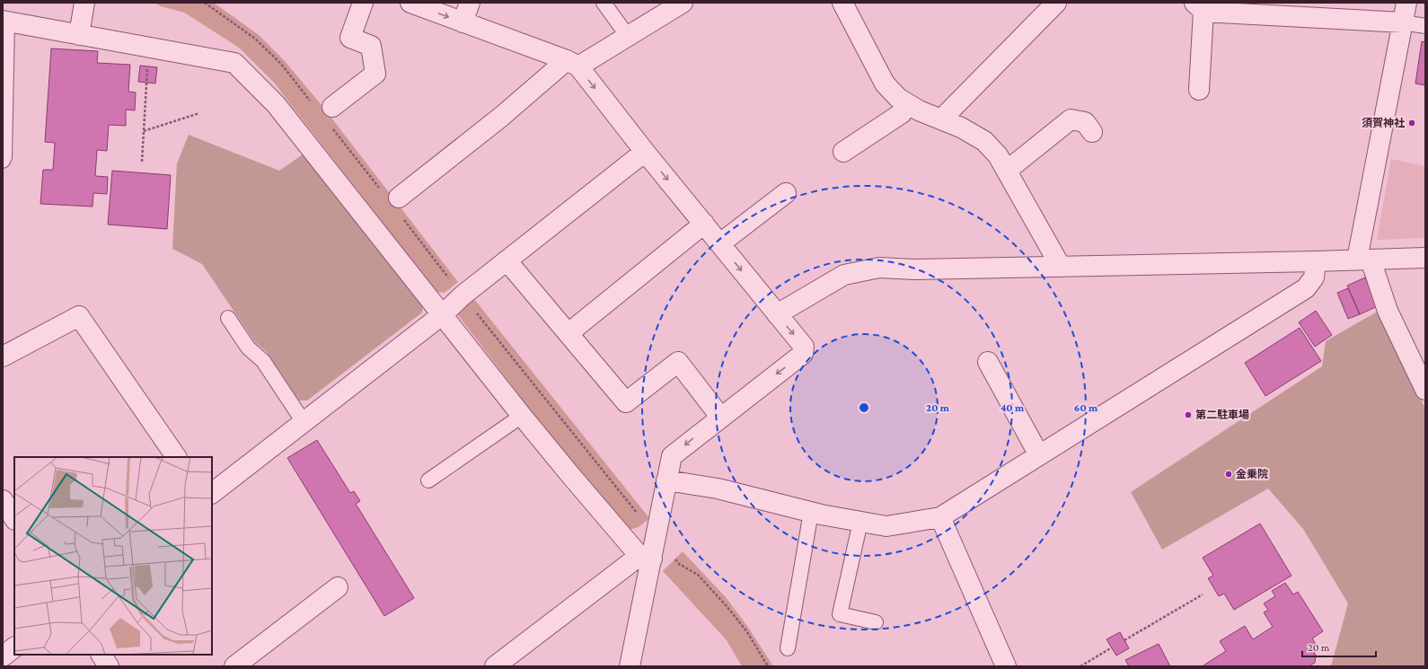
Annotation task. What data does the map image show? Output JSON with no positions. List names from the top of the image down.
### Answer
{
  "places": ["須賀神社", "第二駐車場", "金乗院"],
  "scale_bar": "20 m",
  "rings": ["20 m", "40 m", "60 m"]
}
